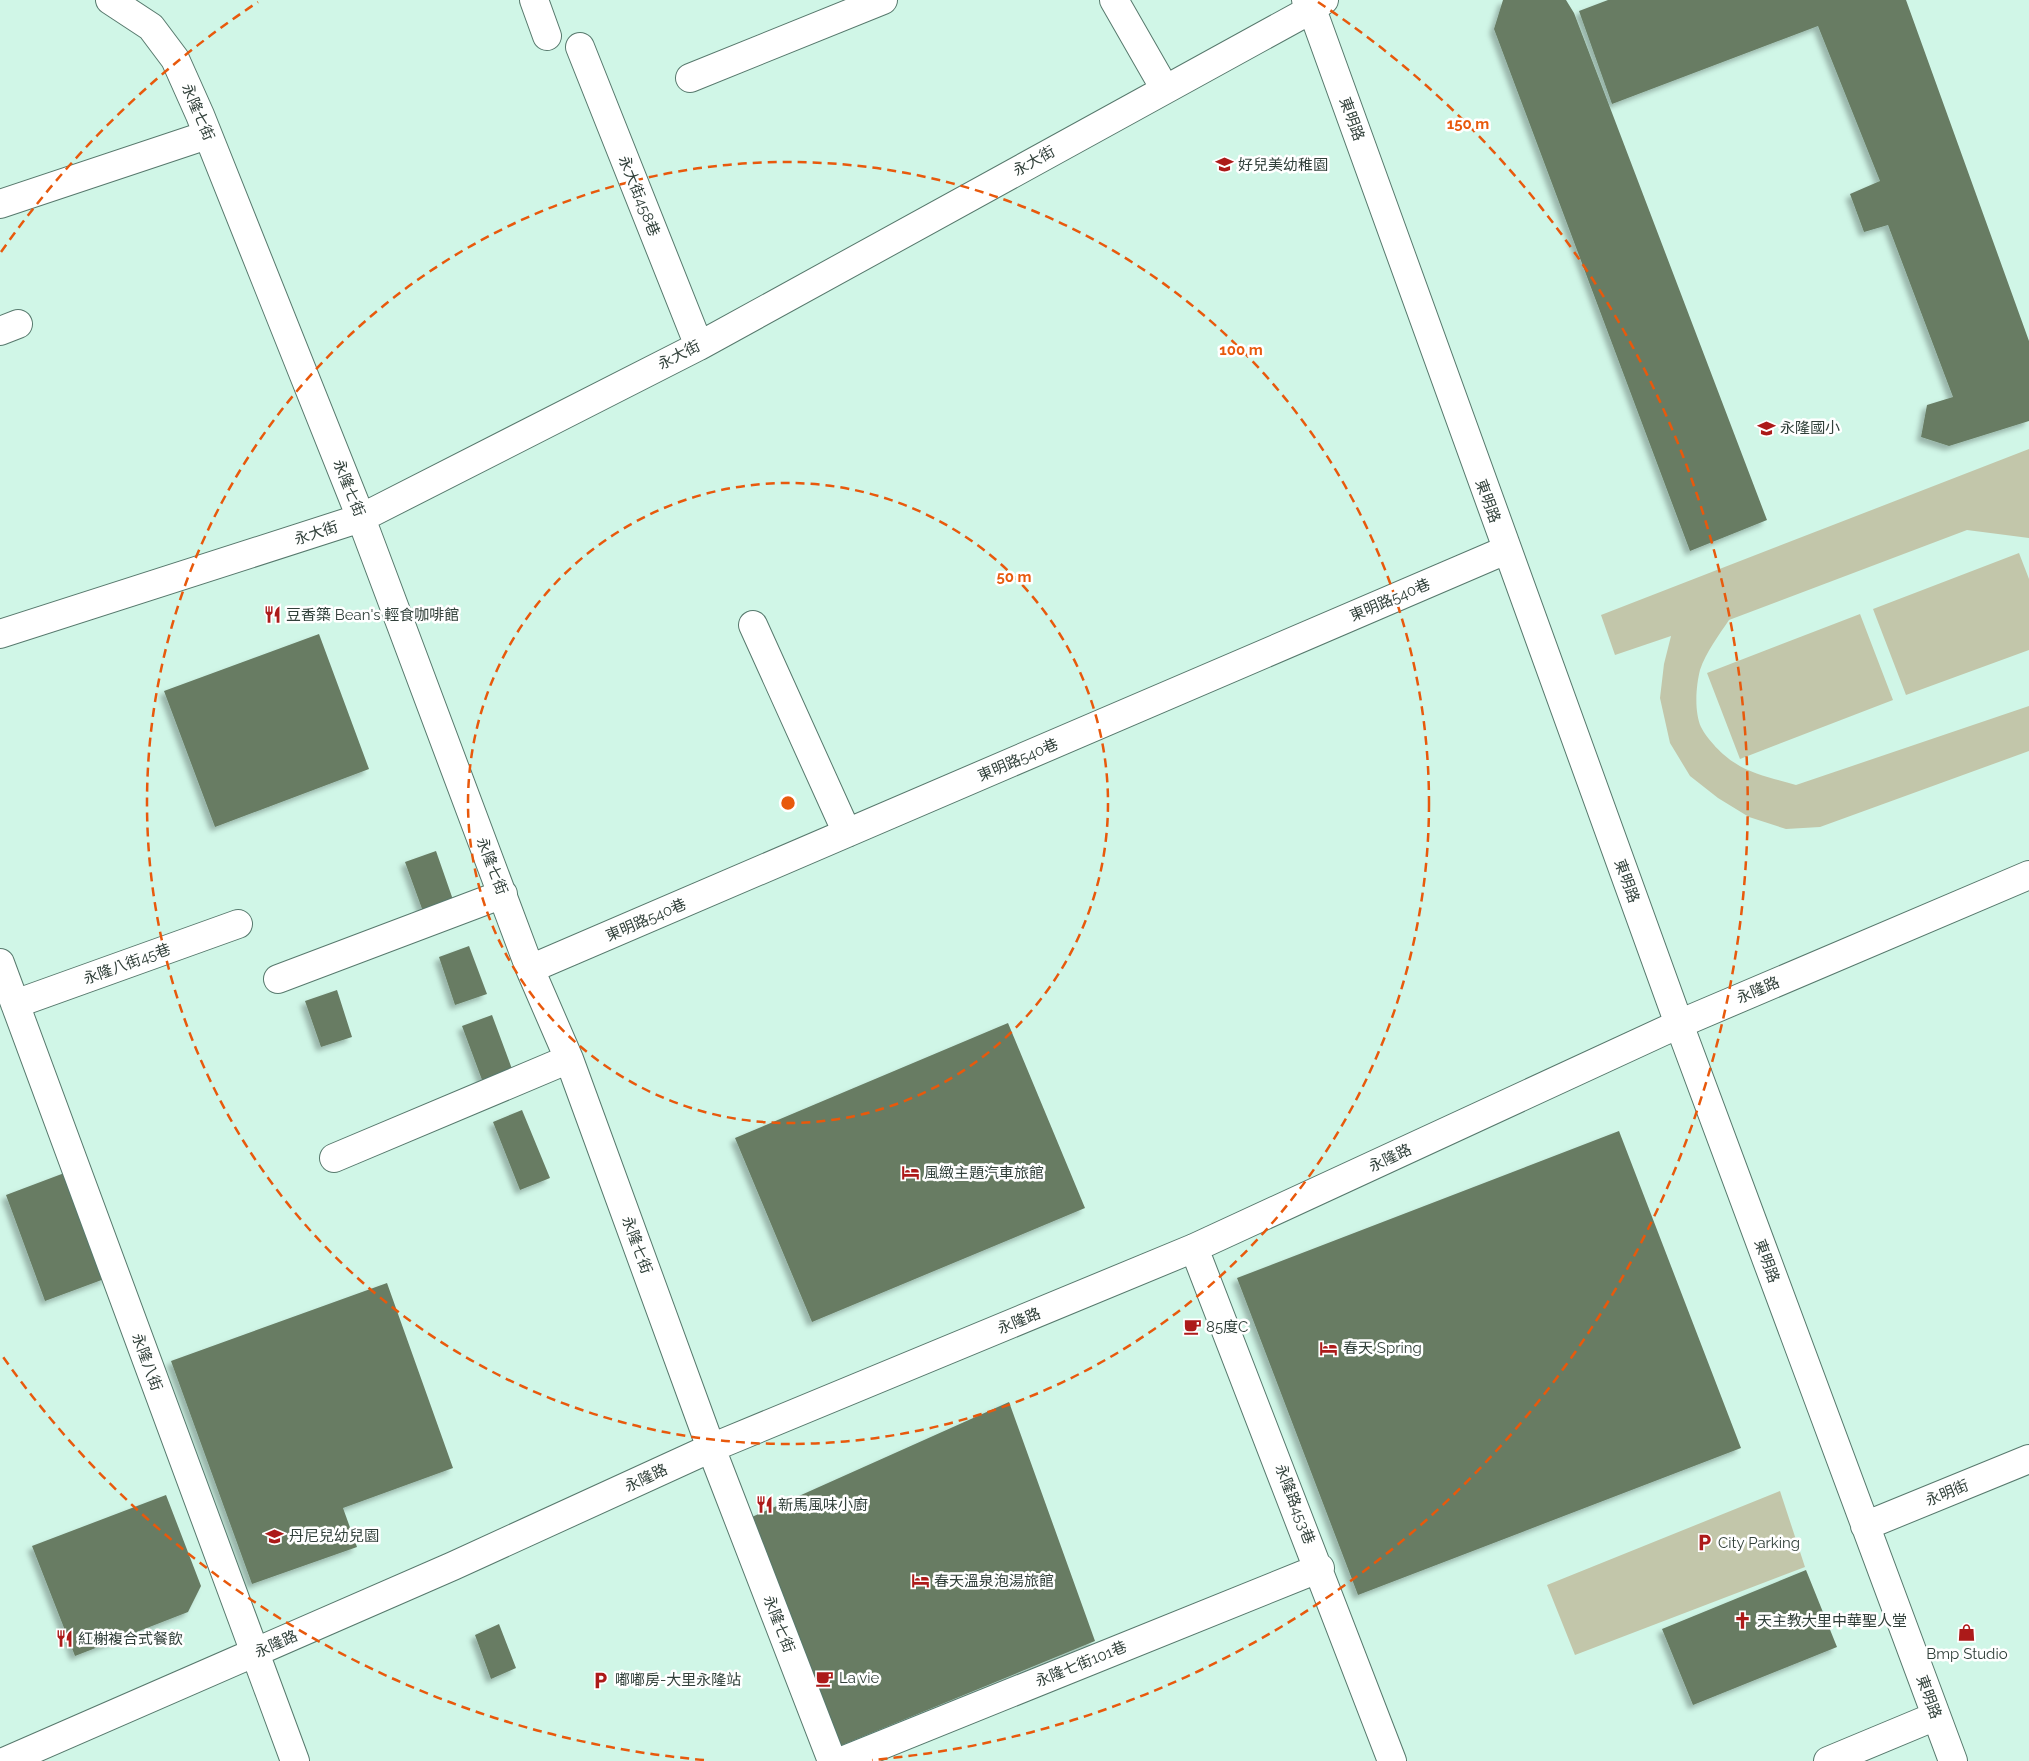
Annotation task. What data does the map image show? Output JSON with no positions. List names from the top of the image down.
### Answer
{
  "streets": {
    "street": [
      "永隆七街",
      "東明路",
      "永大街",
      "永大街458巷",
      "東明路540巷",
      "永隆八街45巷",
      "永隆路",
      "永隆八街",
      "永明街",
      "永隆路453巷",
      "永隆七街101巷"
    ]
  },
  "crossings": [
    ["永隆七街", "永大街"],
    ["永隆七街", "東明路540巷"],
    ["永隆七街", "永隆路"],
    ["東明路", "永大街"],
    ["東明路", "東明路540巷"],
    ["東明路", "永隆路"],
    ["東明路", "永明街"],
    ["永大街", "永大街458巷"],
    ["永隆八街45巷", "永隆八街"],
    ["永隆路", "永隆八街"],
    ["永隆路", "永隆路453巷"],
    ["永隆路453巷", "永隆七街101巷"]
  ],
  "places": {
    "school or university": ["好兒美幼稚園", "永隆國小", "丹尼兒幼兒園"],
    "restaurant": ["豆香築 Bean's 輕食咖啡館", "新馬風味小廚", "紅榭複合式餐飲"],
    "hotel": ["風緻主題汽車旅館", "春天 Spring", "春天溫泉泡湯旅館"],
    "cafe": ["85度C", "La vie"],
    "parking": ["City Parking", "嘟嘟房-大里永隆站"],
    "church": ["天主教大里中華聖人堂"],
    "shop": ["Bmp Studio"]
  },
  "rings": ["150 m", "100 m", "50 m"]
}
